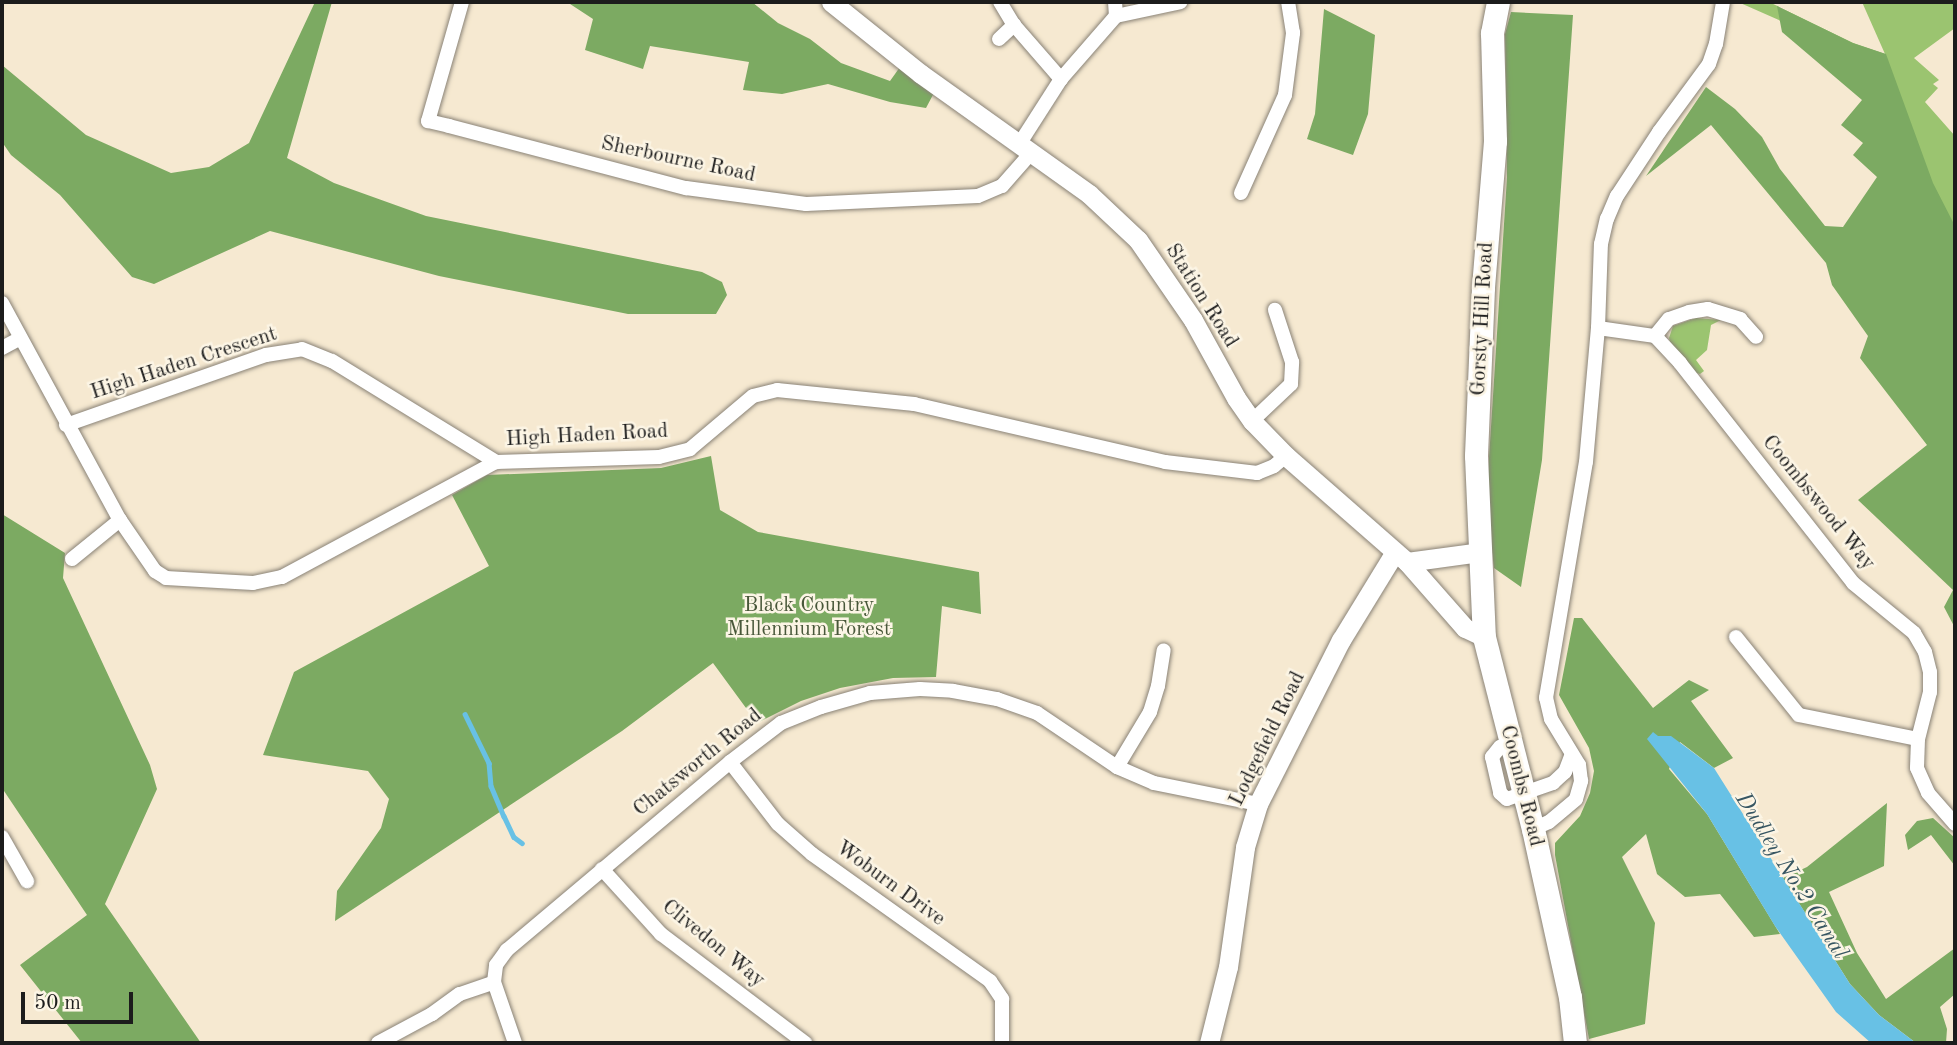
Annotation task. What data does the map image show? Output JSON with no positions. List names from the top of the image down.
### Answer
{
  "streets": {
    "main road": ["Gorsty Hill Road", "Coombs Road"],
    "street": [
      "Sherbourne Road",
      "Station Road",
      "High Haden Crescent",
      "High Haden Road",
      "Coombswood Way",
      "Lodgefield Road",
      "Chatsworth Road",
      "Woburn Drive",
      "Clivedon Way"
    ]
  },
  "crossings": [
    ["Sherbourne Road", "Station Road"],
    ["Station Road", "High Haden Road"],
    ["Station Road", "Lodgefield Road"],
    ["Gorsty Hill Road", "Coombs Road"],
    ["High Haden Crescent", "High Haden Road"],
    ["Lodgefield Road", "Chatsworth Road"],
    ["Chatsworth Road", "Woburn Drive"],
    ["Chatsworth Road", "Clivedon Way"]
  ],
  "water": ["Dudley No.2 Canal"],
  "parks": ["Black Country Millennium Forest"],
  "scale_bar": "50 m"
}
